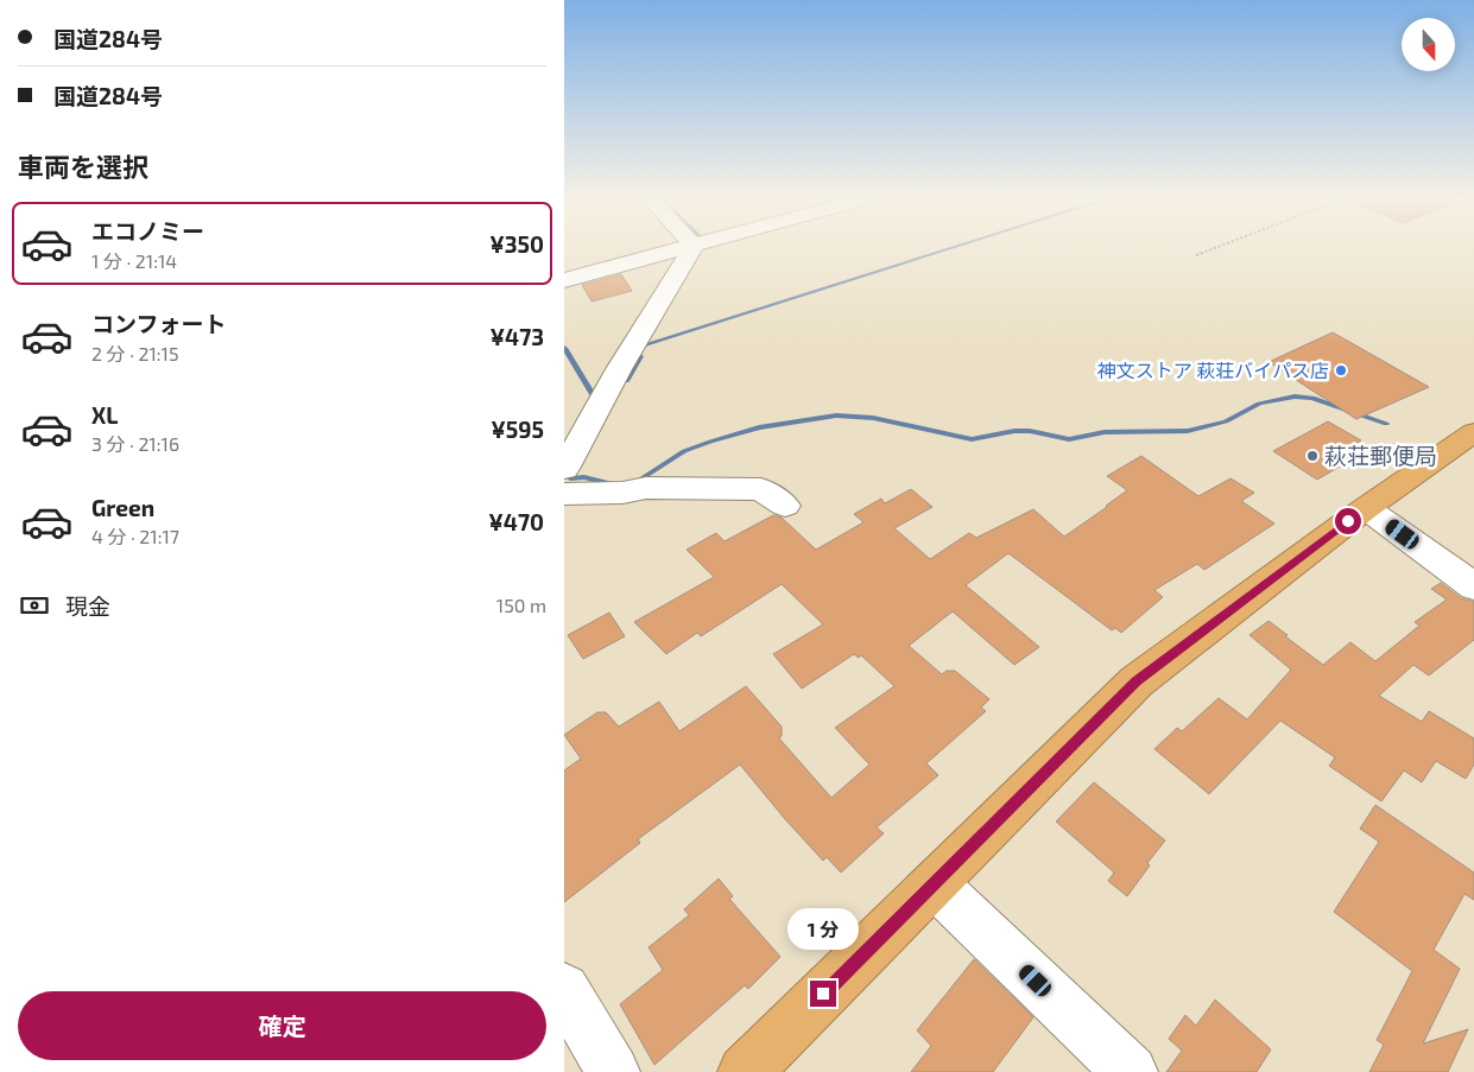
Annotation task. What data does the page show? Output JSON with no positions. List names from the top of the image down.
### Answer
{
  "places": ["神文ストア 萩荘バイパス店", "萩荘郵便局"],
  "north": "bottom",
  "page": {
    "banner": ["国道284号", "国道284号"],
    "heading": "車両を選択",
    "list": [
      {
        "name": "エコノミー",
        "note": "1 分 · 21:14",
        "value": "¥350"
      },
      {
        "name": "コンフォート",
        "note": "2 分 · 21:15",
        "value": "¥473"
      },
      {
        "name": "XL",
        "note": "3 分 · 21:16",
        "value": "¥595"
      },
      {
        "name": "Green",
        "note": "4 分 · 21:17",
        "value": "¥470"
      }
    ],
    "pay": ["現金", "150 m"],
    "bubble": "1 分",
    "buttons": "確定"
  }
}
